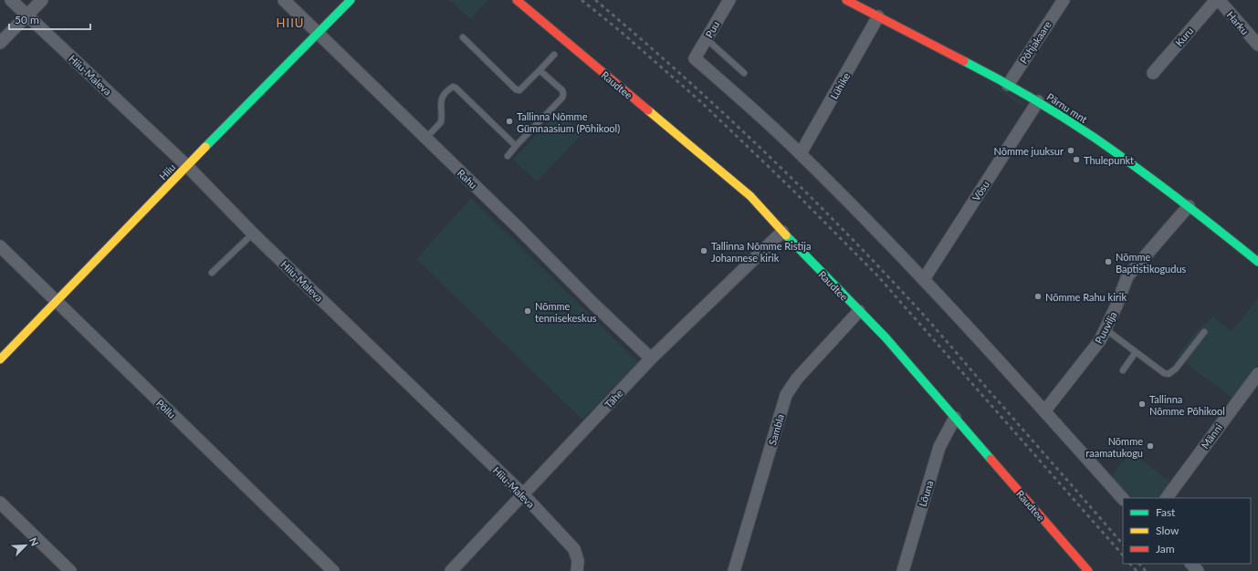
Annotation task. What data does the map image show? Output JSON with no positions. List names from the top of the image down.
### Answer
{
  "streets": {
    "street": [
      "Harku",
      "Puu",
      "Kuru",
      "Põhjakaare",
      "Hiiu-Maleva",
      "Raudtee",
      "Lühike",
      "Pärnu mnt",
      "Hiiu",
      "Rahu",
      "Võsu",
      "Puuvilja",
      "Tähe",
      "Põllu",
      "Sambla",
      "Männi",
      "Lõuna"
    ]
  },
  "crossings": [
    ["Harku", "Kuru"],
    ["Puu", "Lühike"],
    ["Põhjakaare", "Pärnu mnt"],
    ["Hiiu-Maleva", "Hiiu"],
    ["Hiiu-Maleva", "Tähe"],
    ["Raudtee", "Tähe"],
    ["Raudtee", "Sambla"],
    ["Raudtee", "Lõuna"],
    ["Lühike", "Pärnu mnt"],
    ["Pärnu mnt", "Võsu"],
    ["Pärnu mnt", "Puuvilja"],
    ["Hiiu", "Rahu"],
    ["Hiiu", "Põllu"],
    ["Rahu", "Tähe"]
  ],
  "districts": ["HIIU"],
  "places": [
    "Tallinna Nõmme Gümnaasium (Põhikool)",
    "Nõmme juuksur",
    "Thulepunkt",
    "Tallinna Nõmme Ristija Johannese kirik",
    "Nõmme Baptistikogudus",
    "Nõmme Rahu kirik",
    "Nõmme tennisekeskus",
    "Tallinna Nõmme Põhikool",
    "Nõmme raamatukogu"
  ],
  "legend": ["Fast", "Slow", "Jam"],
  "scale_bar": "50 m",
  "north": "top right"
}
